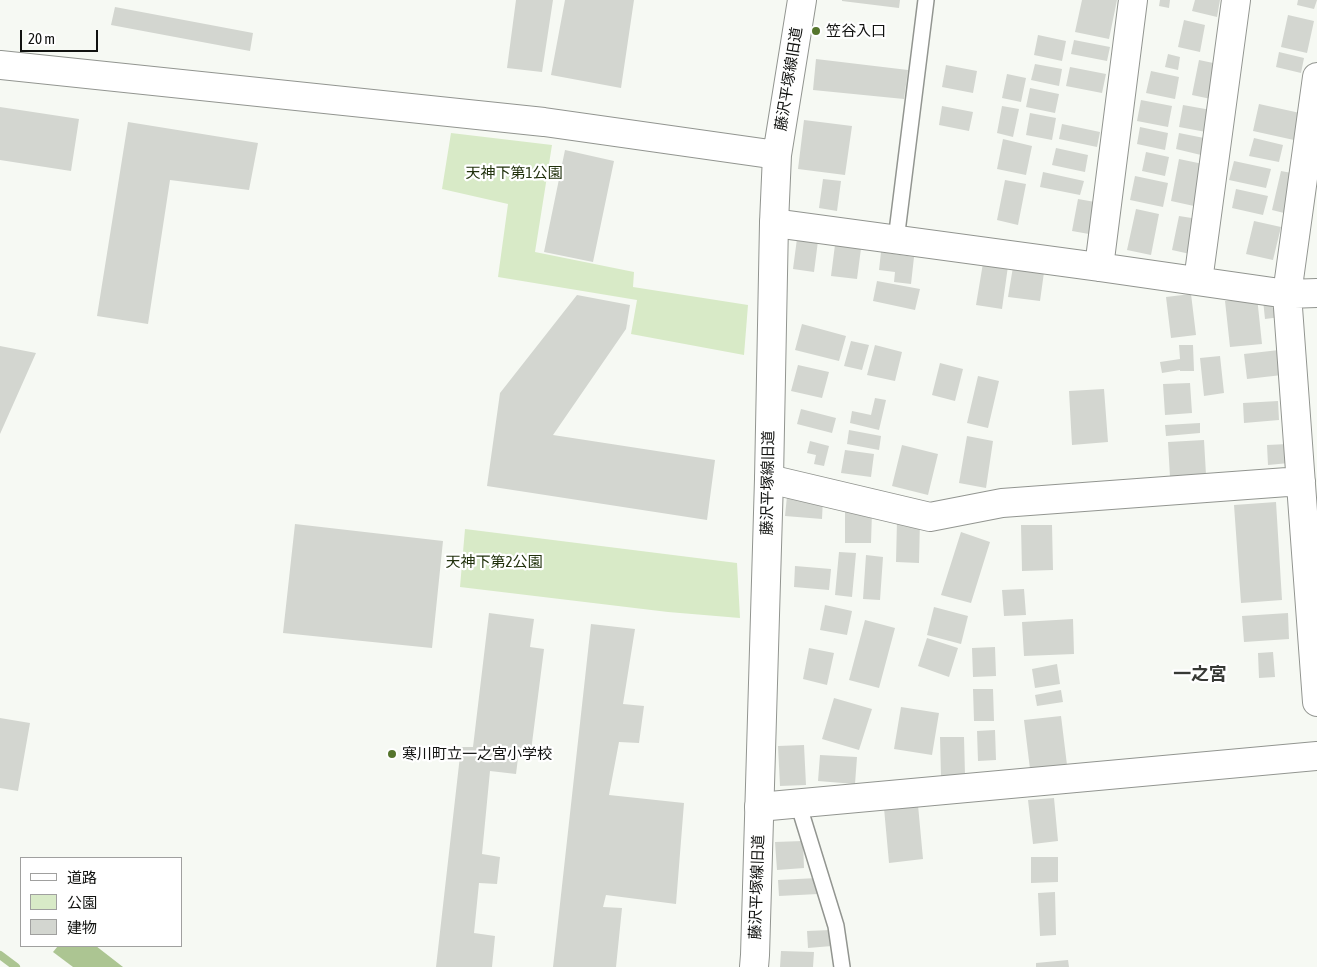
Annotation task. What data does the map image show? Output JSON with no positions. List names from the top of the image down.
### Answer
{
  "streets": {
    "street": ["藤沢平塚線旧道"]
  },
  "districts": ["一之宮"],
  "parks": ["天神下第1公園", "天神下第2公園"],
  "places": ["笠谷入口", "寒川町立一之宮小学校"],
  "legend": ["道路", "公園", "建物"],
  "scale_bar": "20 m"
}
